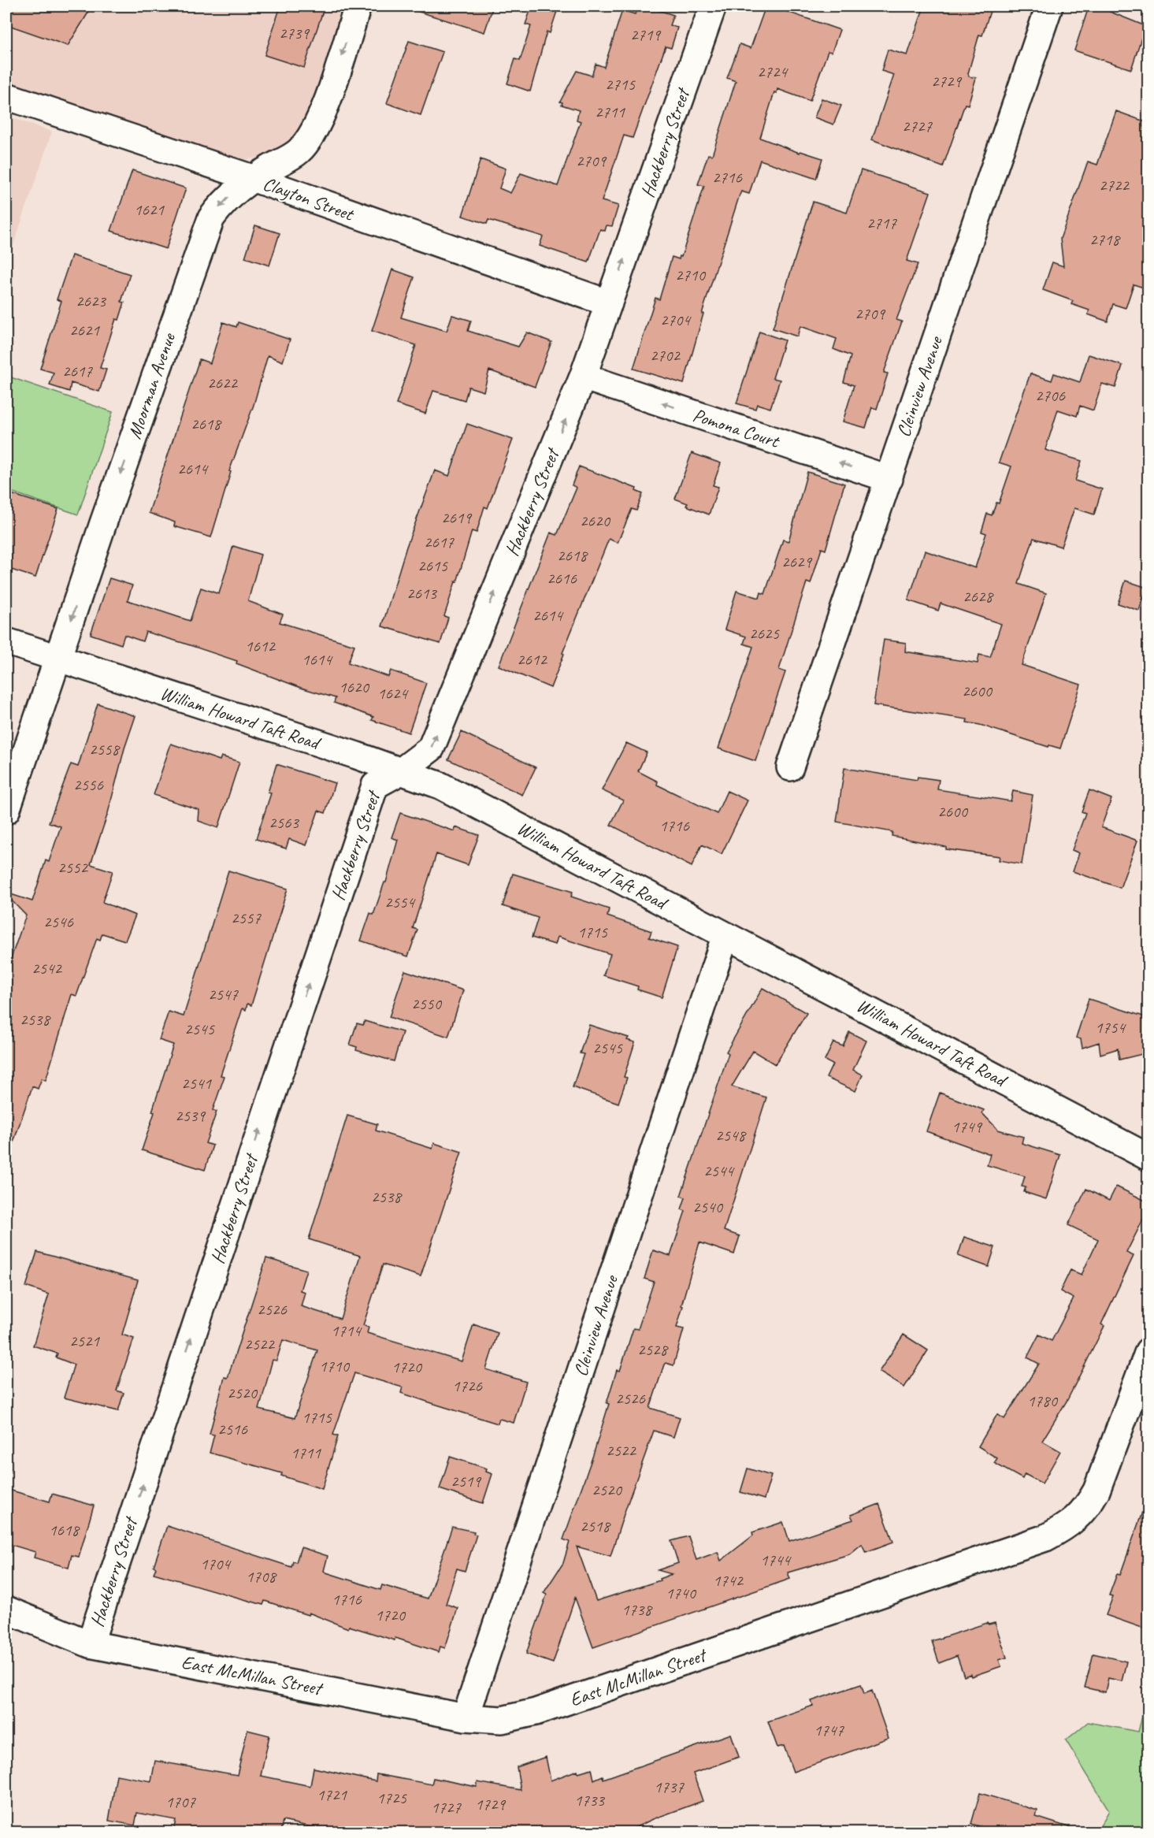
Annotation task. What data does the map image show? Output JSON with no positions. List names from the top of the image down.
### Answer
{
  "streets": {
    "street": [
      "Hackberry Street",
      "Clayton Street",
      "Moorman Avenue",
      "Cleinview Avenue",
      "Pomona Court",
      "William Howard Taft Road",
      "East McMillan Street"
    ]
  },
  "crossings": [
    ["Hackberry Street", "Clayton Street"],
    ["Hackberry Street", "Pomona Court"],
    ["Hackberry Street", "William Howard Taft Road"],
    ["Hackberry Street", "East McMillan Street"],
    ["Clayton Street", "Moorman Avenue"],
    ["Moorman Avenue", "William Howard Taft Road"],
    ["Cleinview Avenue", "Pomona Court"],
    ["Cleinview Avenue", "William Howard Taft Road"],
    ["Cleinview Avenue", "East McMillan Street"]
  ],
  "one_way": ["Hackberry Street", "Moorman Avenue", "Pomona Court"],
  "house_numbers": [
    "2739",
    "2719",
    "2724",
    "2729",
    "2715",
    "2711",
    "2727",
    "2709",
    "2716",
    "2722",
    "1621",
    "2717",
    "2718",
    "2710",
    "2623",
    "2709",
    "2704",
    "2621",
    "2702",
    "2617",
    "2622",
    "2706",
    "2618",
    "2614",
    "2619",
    "2620",
    "2617",
    "2618",
    "2629",
    "2615",
    "2616",
    "2613",
    "2628",
    "2614",
    "2625",
    "1612",
    "1614",
    "2612",
    "1620",
    "2600",
    "1624",
    "2558",
    "2556",
    "2600",
    "2563",
    "1716",
    "2552",
    "2554",
    "2557",
    "2546",
    "1715",
    "2542",
    "2547",
    "2550",
    "2538",
    "1754",
    "2545",
    "2545",
    "2541",
    "2539",
    "1749",
    "2548",
    "2544",
    "2538",
    "2540",
    "2526",
    "1714",
    "2521",
    "2522",
    "2528",
    "1710",
    "1720",
    "1726",
    "2520",
    "2526",
    "1780",
    "1715",
    "2516",
    "2522",
    "1711",
    "2519",
    "2520",
    "2518",
    "1618",
    "1744",
    "1704",
    "1708",
    "1742",
    "1740",
    "1716",
    "1738",
    "1720",
    "1747",
    "1737",
    "1721",
    "1725",
    "1733",
    "1707",
    "1729",
    "1727"
  ]
}
